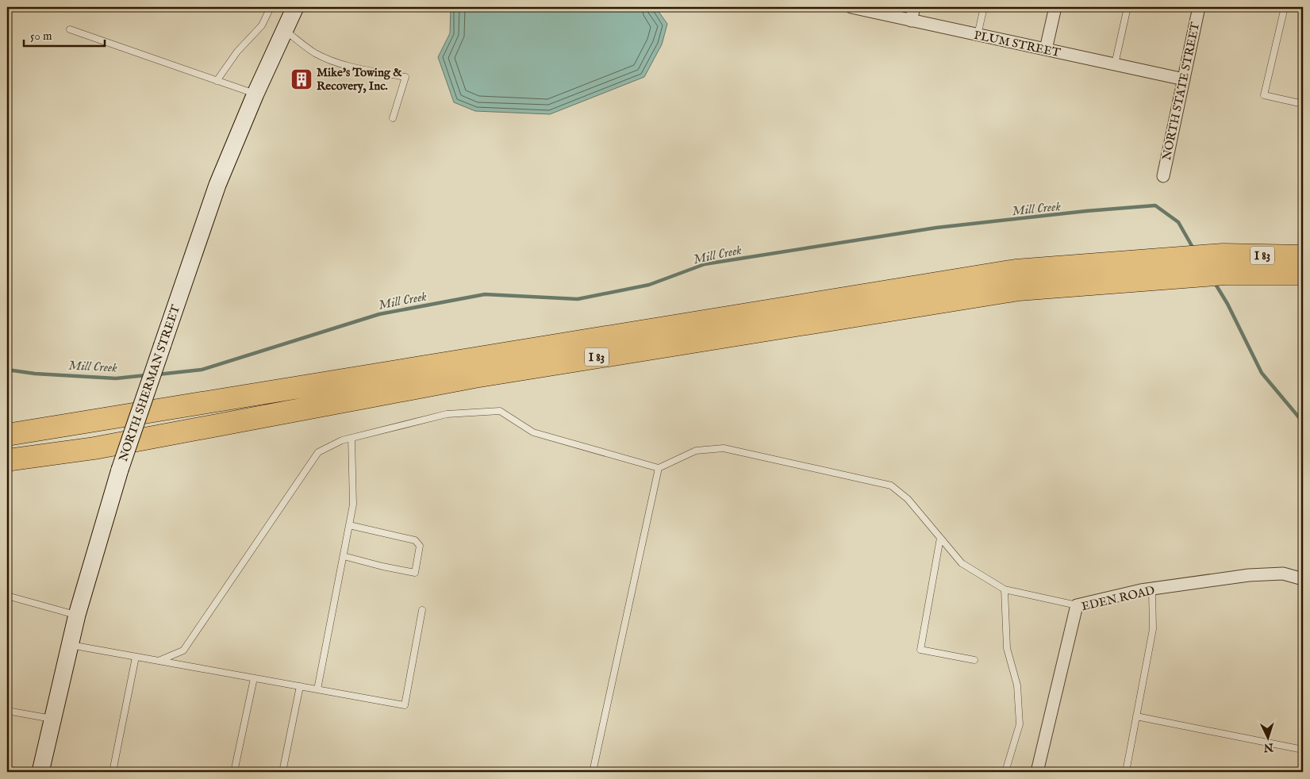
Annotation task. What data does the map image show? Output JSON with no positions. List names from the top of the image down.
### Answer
{
  "streets": {
    "highway": ["I 83"],
    "main road": ["NORTH SHERMAN STREET"],
    "street": ["PLUM STREET", "NORTH STATE STREET", "EDEN ROAD"]
  },
  "crossings": [
    ["PLUM STREET", "NORTH STATE STREET"]
  ],
  "water": ["Mill Creek"],
  "places": {
    "building": ["Mike's Towing & Recovery, Inc."]
  },
  "scale_bar": "50 m",
  "north": "bottom"
}
